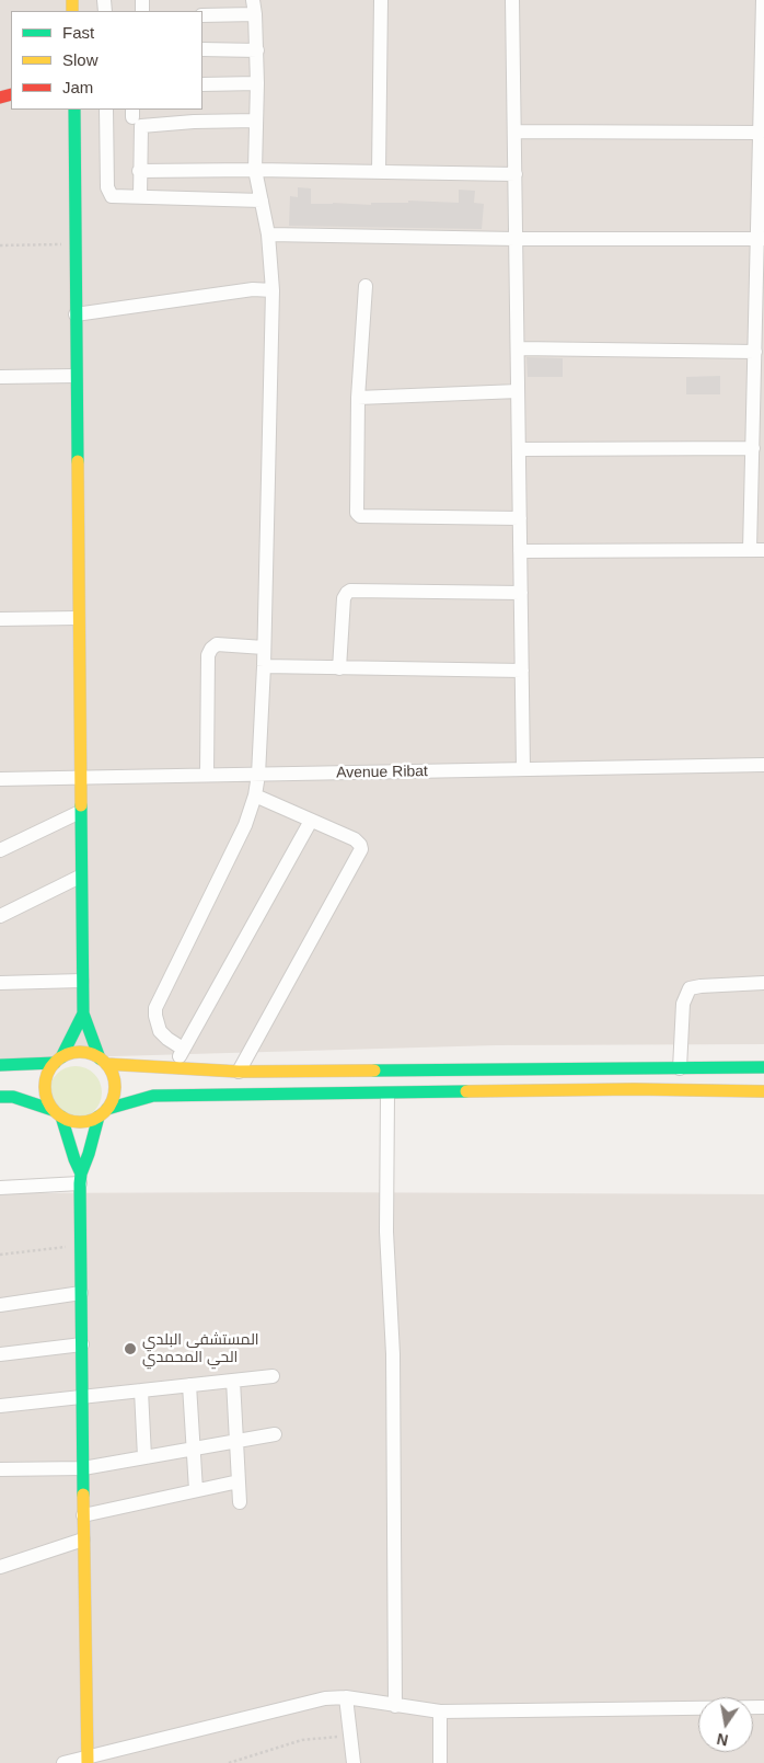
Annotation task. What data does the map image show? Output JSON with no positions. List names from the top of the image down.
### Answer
{
  "streets": {
    "street": ["Avenue Ribat"]
  },
  "places": ["المستشفى البلدي الحي المحمدي"],
  "legend": ["Fast", "Slow", "Jam"],
  "north": "bottom"
}
